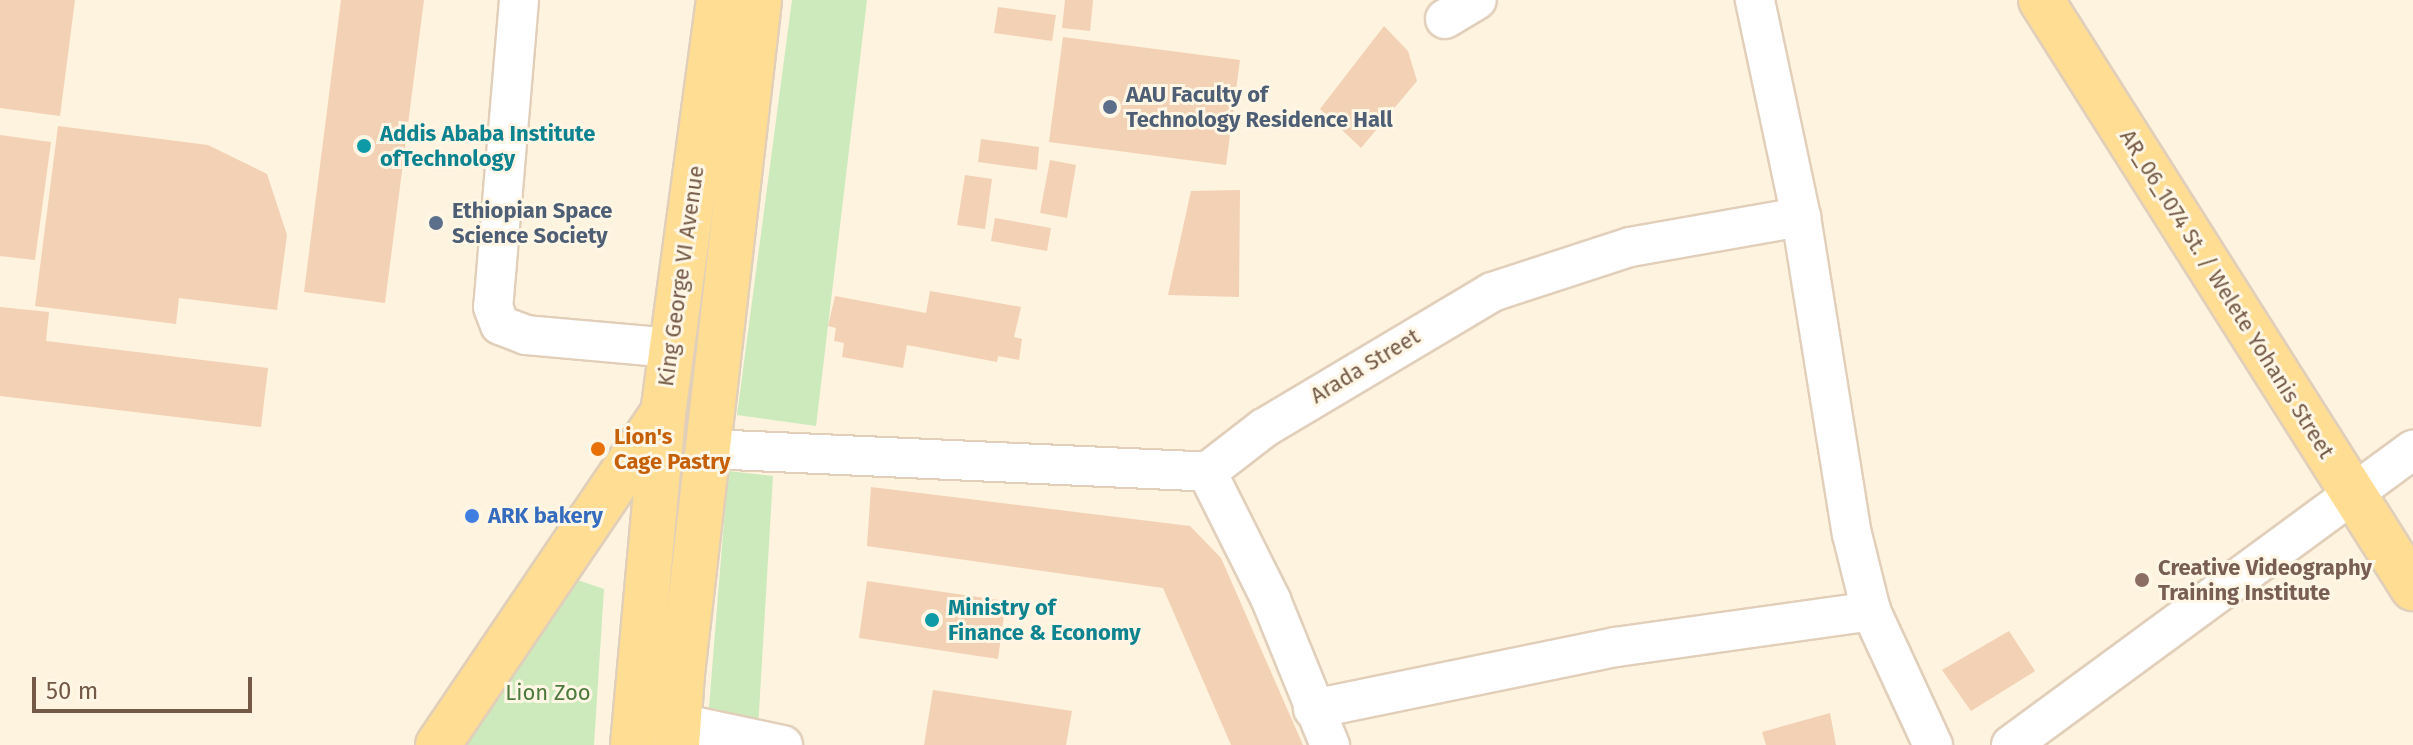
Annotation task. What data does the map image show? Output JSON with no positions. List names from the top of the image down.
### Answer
{
  "streets": {
    "main road": ["King George VI Avenue", "AR_06_1074 St. / Welete Yohanis Street"],
    "street": ["Arada Street"]
  },
  "parks": ["Lion Zoo"],
  "places": [
    "AAU Faculty of Technology Residence Hall",
    "Addis Ababa Institute ofTechnology",
    "Ethiopian Space Science Society",
    "Lion's Cage Pastry",
    "ARK bakery",
    "Creative Videography Training Institute",
    "Ministry of Finance & Economy"
  ],
  "scale_bar": "50 m"
}
